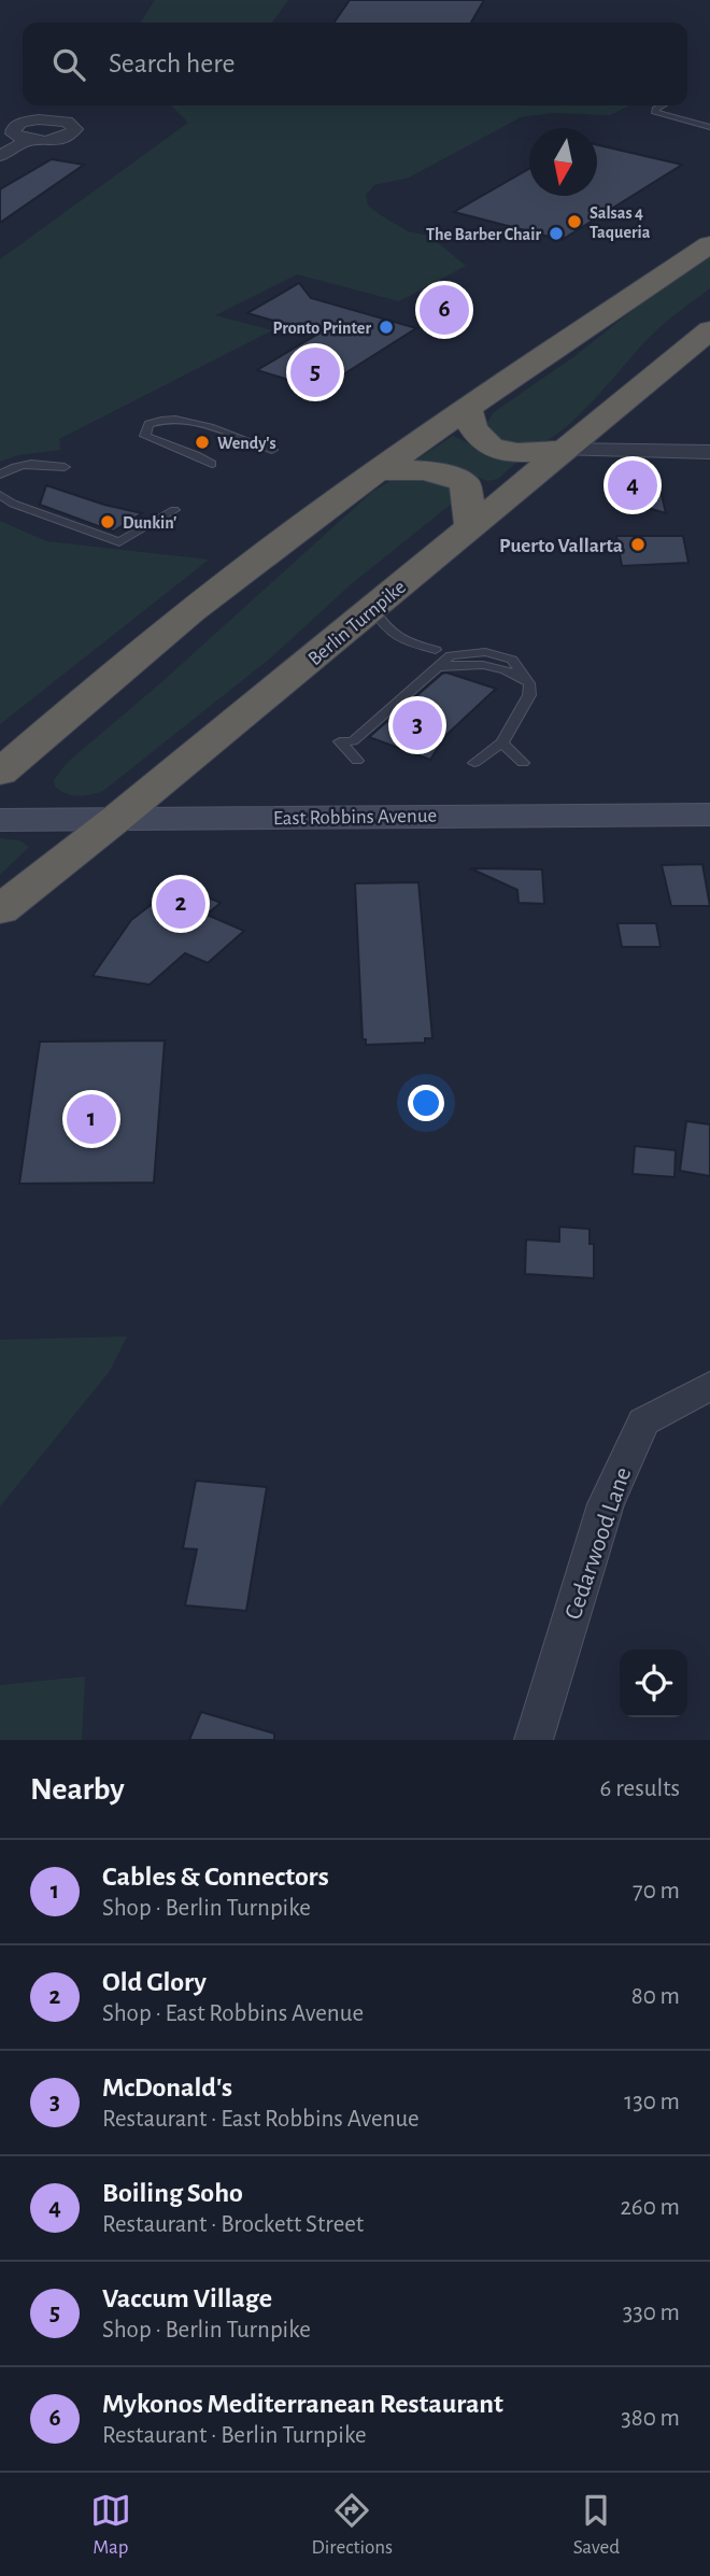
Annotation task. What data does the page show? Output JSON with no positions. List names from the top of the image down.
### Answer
{
  "streets": {
    "highway": ["Berlin Turnpike"],
    "main road": ["East Robbins Avenue"],
    "street": ["Cedarwood Lane"]
  },
  "crossings": [
    ["Berlin Turnpike", "East Robbins Avenue"]
  ],
  "places": [
    "Salsas 4 Taqueria",
    "The Barber Chair",
    "Pronto Printer",
    "Wendy's",
    "Dunkin'",
    "Puerto Vallarta"
  ],
  "north": "bottom",
  "page": {
    "search": "Search here",
    "pins": [
      "6",
      "5",
      "4",
      "3",
      "2",
      "1"
    ],
    "heading": ["Nearby", "6 results"],
    "list": [
      {
        "mark": "1",
        "name": "Cables & Connectors",
        "note": "Shop · Berlin Turnpike",
        "value": "70 m"
      },
      {
        "mark": "2",
        "name": "Old Glory",
        "note": "Shop · East Robbins Avenue",
        "value": "80 m"
      },
      {
        "mark": "3",
        "name": "McDonald's",
        "note": "Restaurant · East Robbins Avenue",
        "value": "130 m"
      },
      {
        "mark": "4",
        "name": "Boiling Soho",
        "note": "Restaurant · Brockett Street",
        "value": "260 m"
      },
      {
        "mark": "5",
        "name": "Vaccum Village",
        "note": "Shop · Berlin Turnpike",
        "value": "330 m"
      },
      {
        "mark": "6",
        "name": "Mykonos Mediterranean Restaurant",
        "note": "Restaurant · Berlin Turnpike",
        "value": "380 m"
      }
    ],
    "nav": ["Map", "Directions", "Saved"]
  }
}
